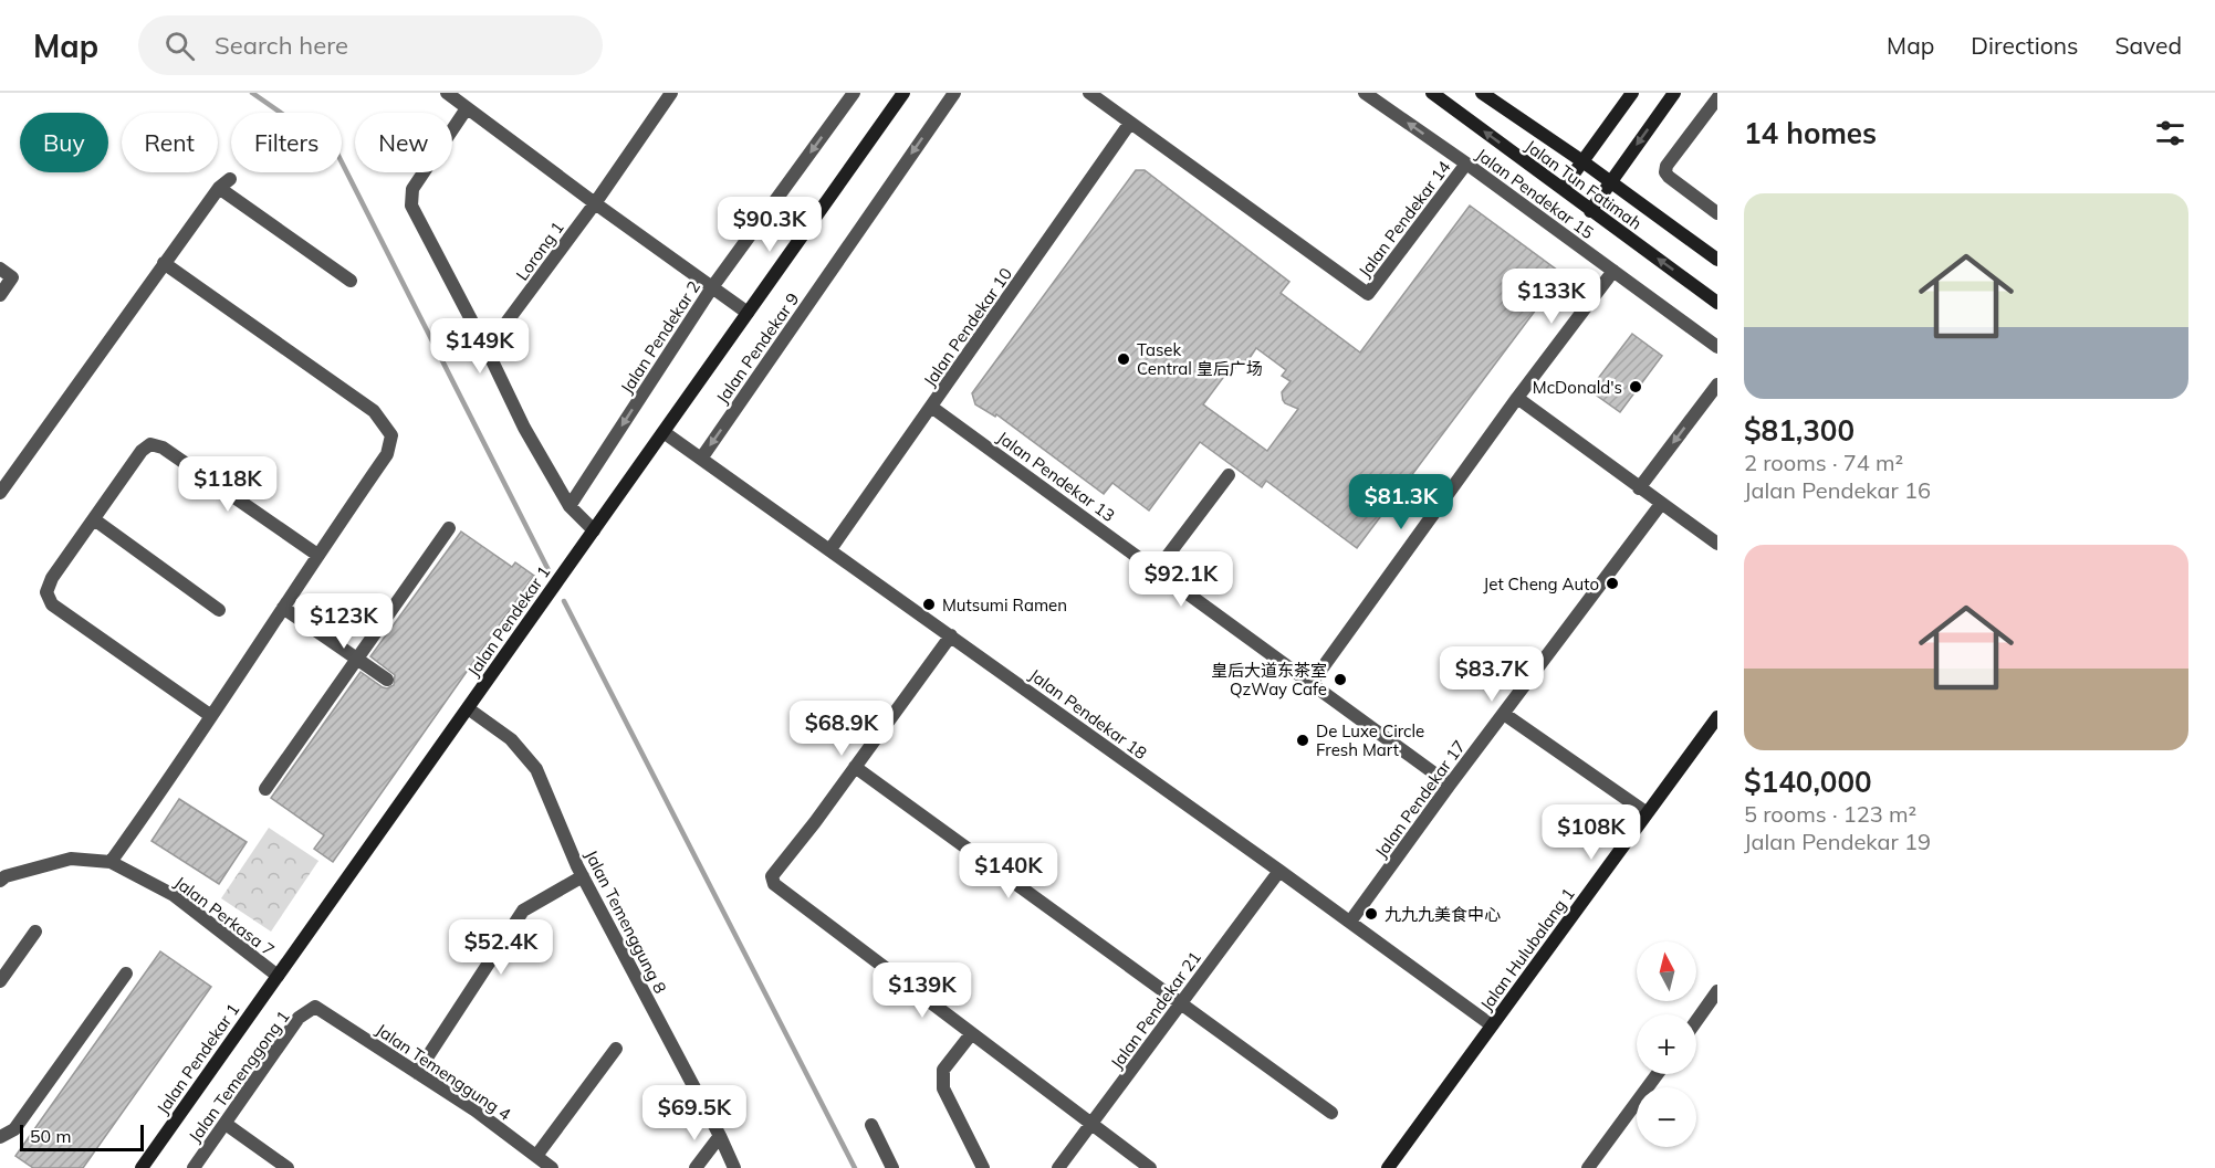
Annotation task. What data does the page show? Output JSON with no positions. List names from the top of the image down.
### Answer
{
  "streets": {
    "street": [
      "Jalan Tun Fatimah",
      "Jalan Pendekar 15",
      "Jalan Pendekar 14",
      "Lorong 1",
      "Jalan Pendekar 10",
      "Jalan Pendekar 2",
      "Jalan Pendekar 9",
      "Jalan Pendekar 13",
      "Jalan Pendekar 1",
      "Jalan Pendekar 18",
      "Jalan Pendekar 17",
      "Jalan Perkasa 7",
      "Jalan Temenggung 8",
      "Jalan Hulubalang 1",
      "Jalan Pendekar 21",
      "Jalan Temenggung 4",
      "Jalan Temenggong 1"
    ]
  },
  "crossings": [
    ["Jalan Pendekar 15", "Jalan Pendekar 14"],
    ["Jalan Pendekar 14", "Jalan Pendekar 10"],
    ["Jalan Pendekar 10", "Jalan Pendekar 13"],
    ["Jalan Pendekar 10", "Jalan Pendekar 18"],
    ["Jalan Pendekar 9", "Jalan Pendekar 18"],
    ["Jalan Pendekar 13", "Jalan Pendekar 17"],
    ["Jalan Pendekar 1", "Jalan Pendekar 18"],
    ["Jalan Pendekar 1", "Jalan Perkasa 7"],
    ["Jalan Pendekar 1", "Jalan Temenggung 8"],
    ["Jalan Pendekar 18", "Jalan Pendekar 17"],
    ["Jalan Pendekar 18", "Jalan Hulubalang 1"],
    ["Jalan Pendekar 18", "Jalan Pendekar 21"],
    ["Jalan Temenggung 4", "Jalan Temenggong 1"]
  ],
  "one_way": ["Jalan Pendekar 2", "Jalan Pendekar 9"],
  "places": [
    "Tasek Central 皇后广场",
    "McDonald's",
    "Jet Cheng Auto",
    "Mutsumi Ramen",
    "皇后大道东茶室 QzWay Cafe",
    "De Luxe Circle Fresh Mart",
    "九九九美食中心"
  ],
  "scale_bar": "50 m",
  "north": "top",
  "page": {
    "header": "Map",
    "search": "Search here",
    "nav": ["Map", "Directions", "Saved"],
    "heading": "14 homes",
    "chip": [
      "Buy",
      "Rent",
      "Filters",
      "New"
    ],
    "list": [
      {
        "name": "$81,300",
        "note": "2 rooms · 74 m² · Jalan Pendekar 16"
      },
      {
        "name": "$140,000",
        "note": "5 rooms · 123 m² · Jalan Pendekar 19"
      }
    ],
    "price": [
      "$90.3K",
      "$133K",
      "$149K",
      "$118K",
      "$81.3K",
      "$92.1K",
      "$123K",
      "$83.7K",
      "$68.9K",
      "$108K",
      "$140K",
      "$52.4K",
      "$139K",
      "$69.5K"
    ],
    "map_buttons": ["+", "−"],
    "scale": "50 m"
  }
}
